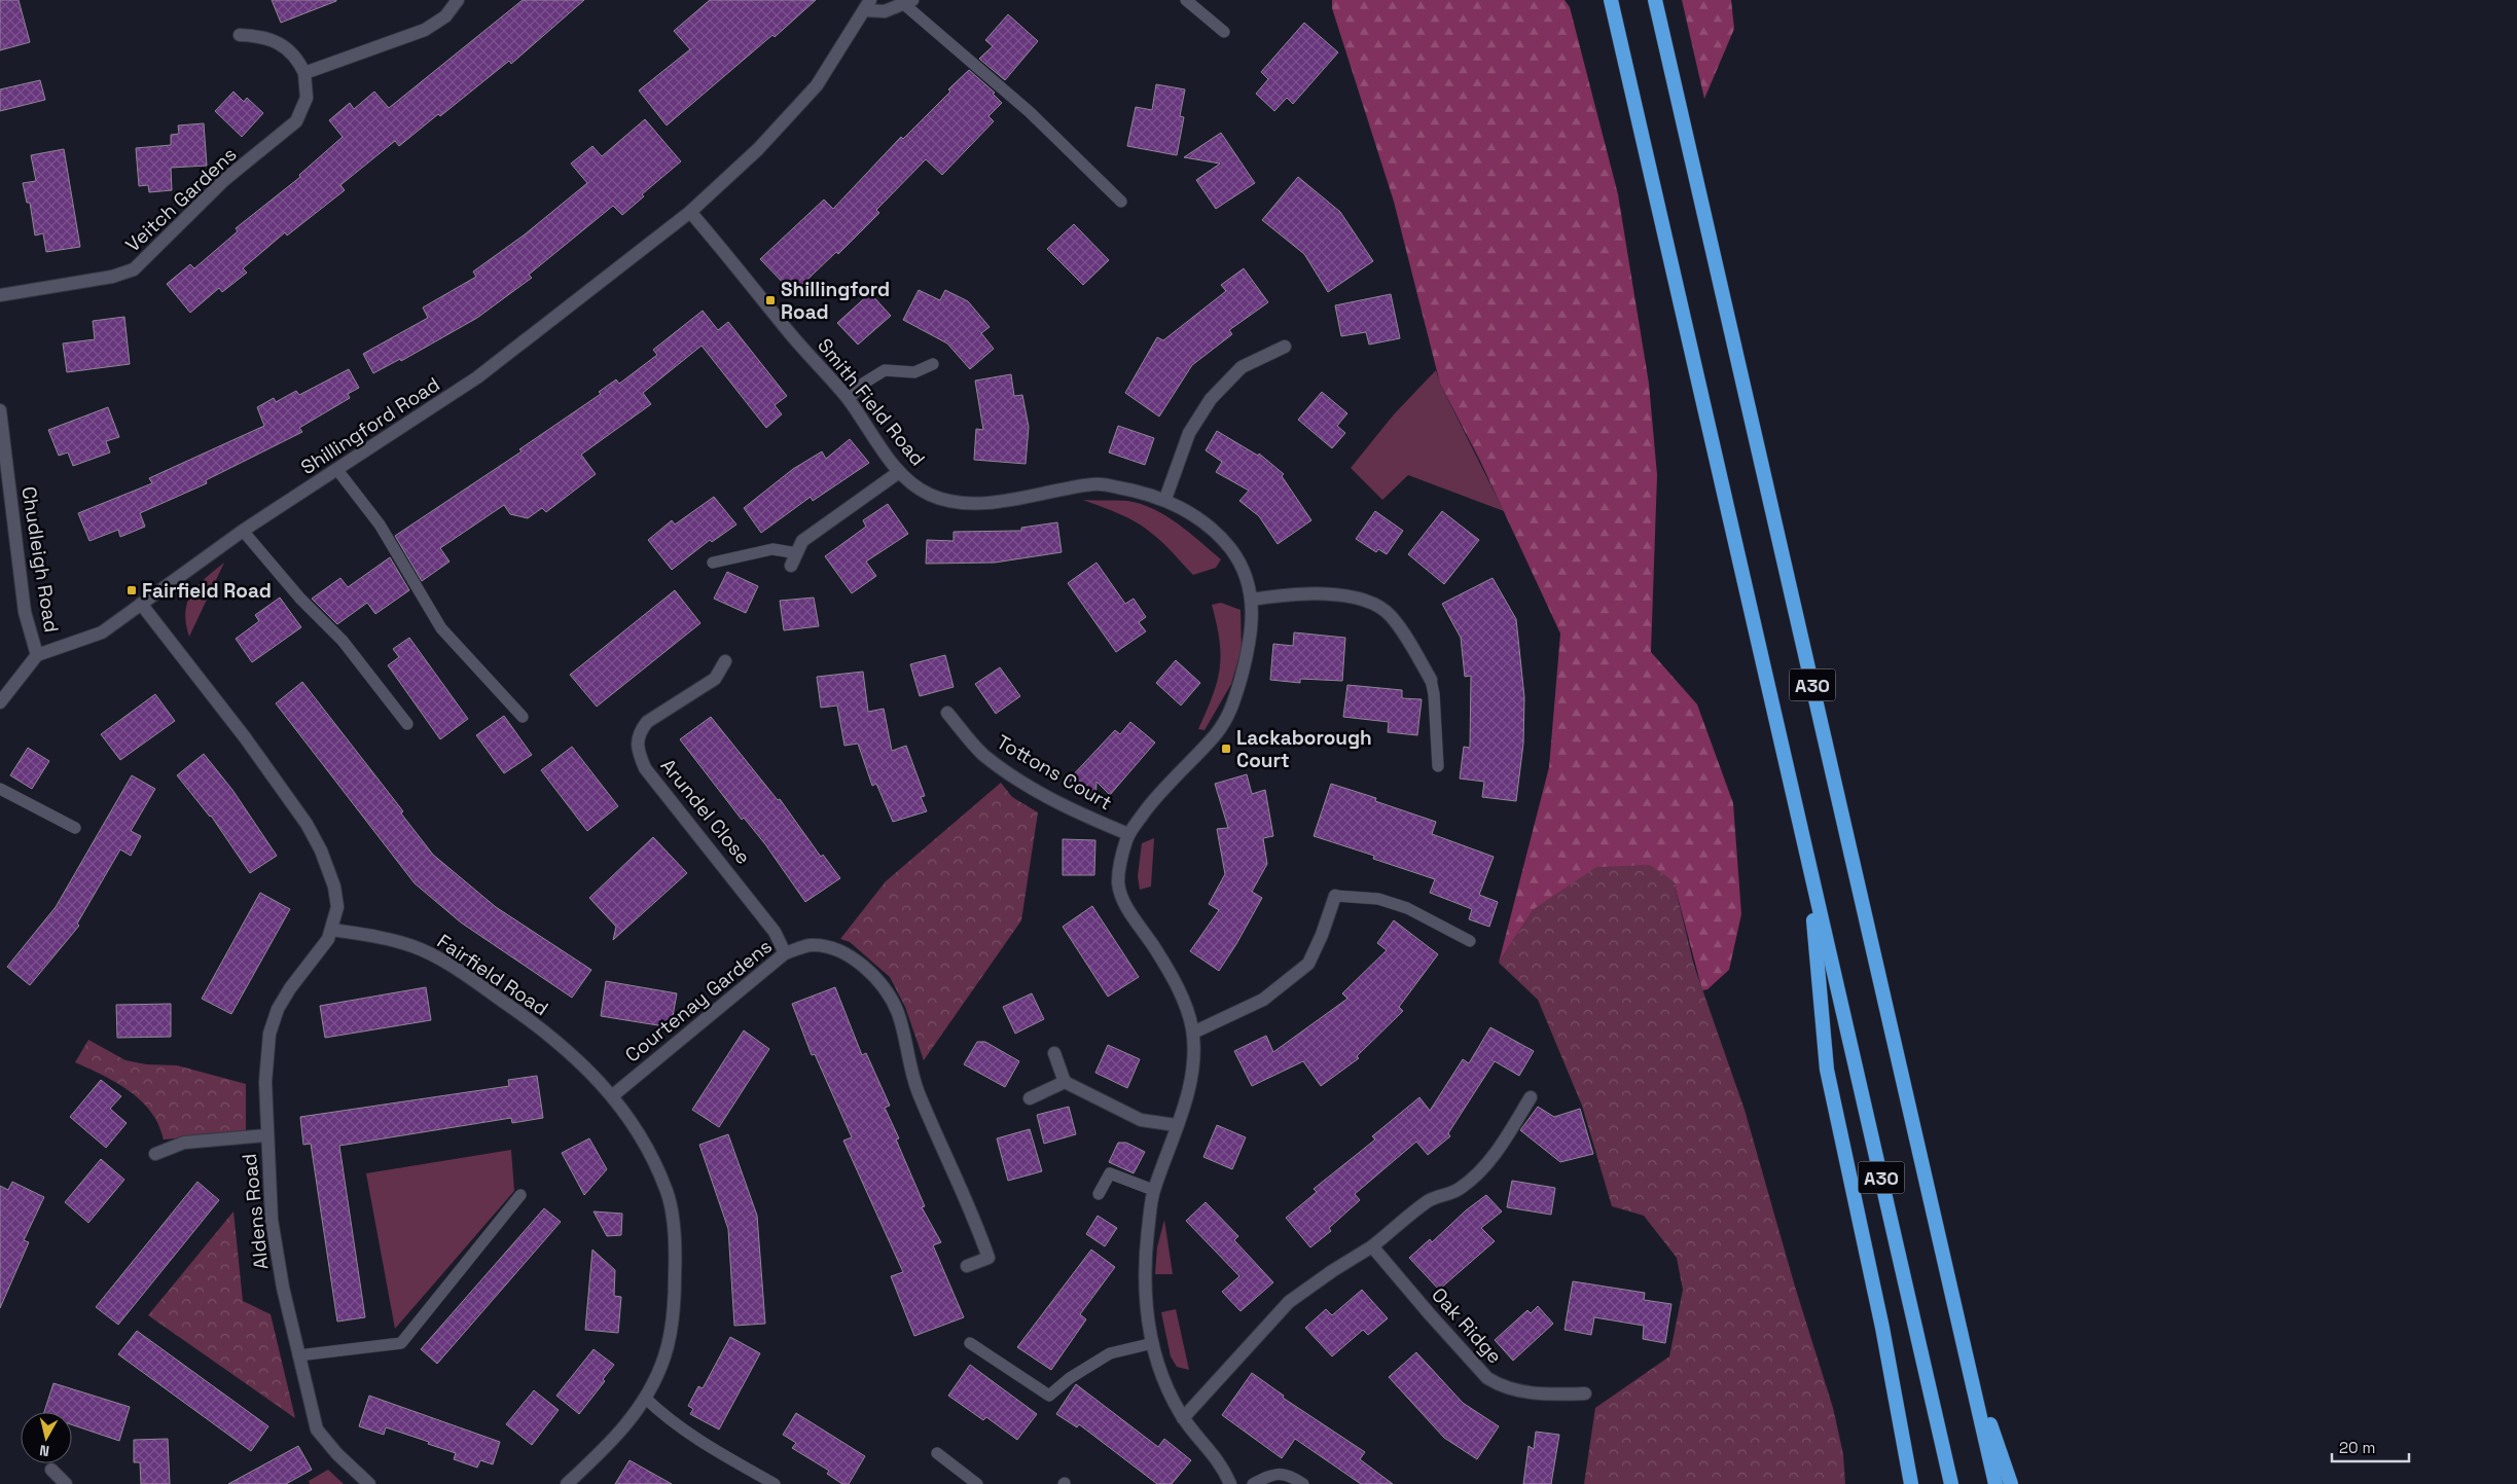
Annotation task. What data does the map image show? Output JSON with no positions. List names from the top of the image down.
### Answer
{
  "streets": {
    "highway": ["A30"],
    "street": [
      "Veitch Gardens",
      "Smith Field Road",
      "Shillingford Road",
      "Chudleigh Road",
      "Tottons Court",
      "Arundel Close",
      "Fairfield Road",
      "Courtenay Gardens",
      "Aldens Road",
      "Oak Ridge"
    ]
  },
  "crossings": [
    ["Smith Field Road", "Shillingford Road"],
    ["Smith Field Road", "Tottons Court"],
    ["Shillingford Road", "Chudleigh Road"],
    ["Arundel Close", "Courtenay Gardens"],
    ["Fairfield Road", "Courtenay Gardens"],
    ["Fairfield Road", "Aldens Road"]
  ],
  "places": {
    "transit": ["Shillingford Road", "Fairfield Road", "Lackaborough Court"]
  },
  "scale_bar": "20 m",
  "north": "bottom"
}
